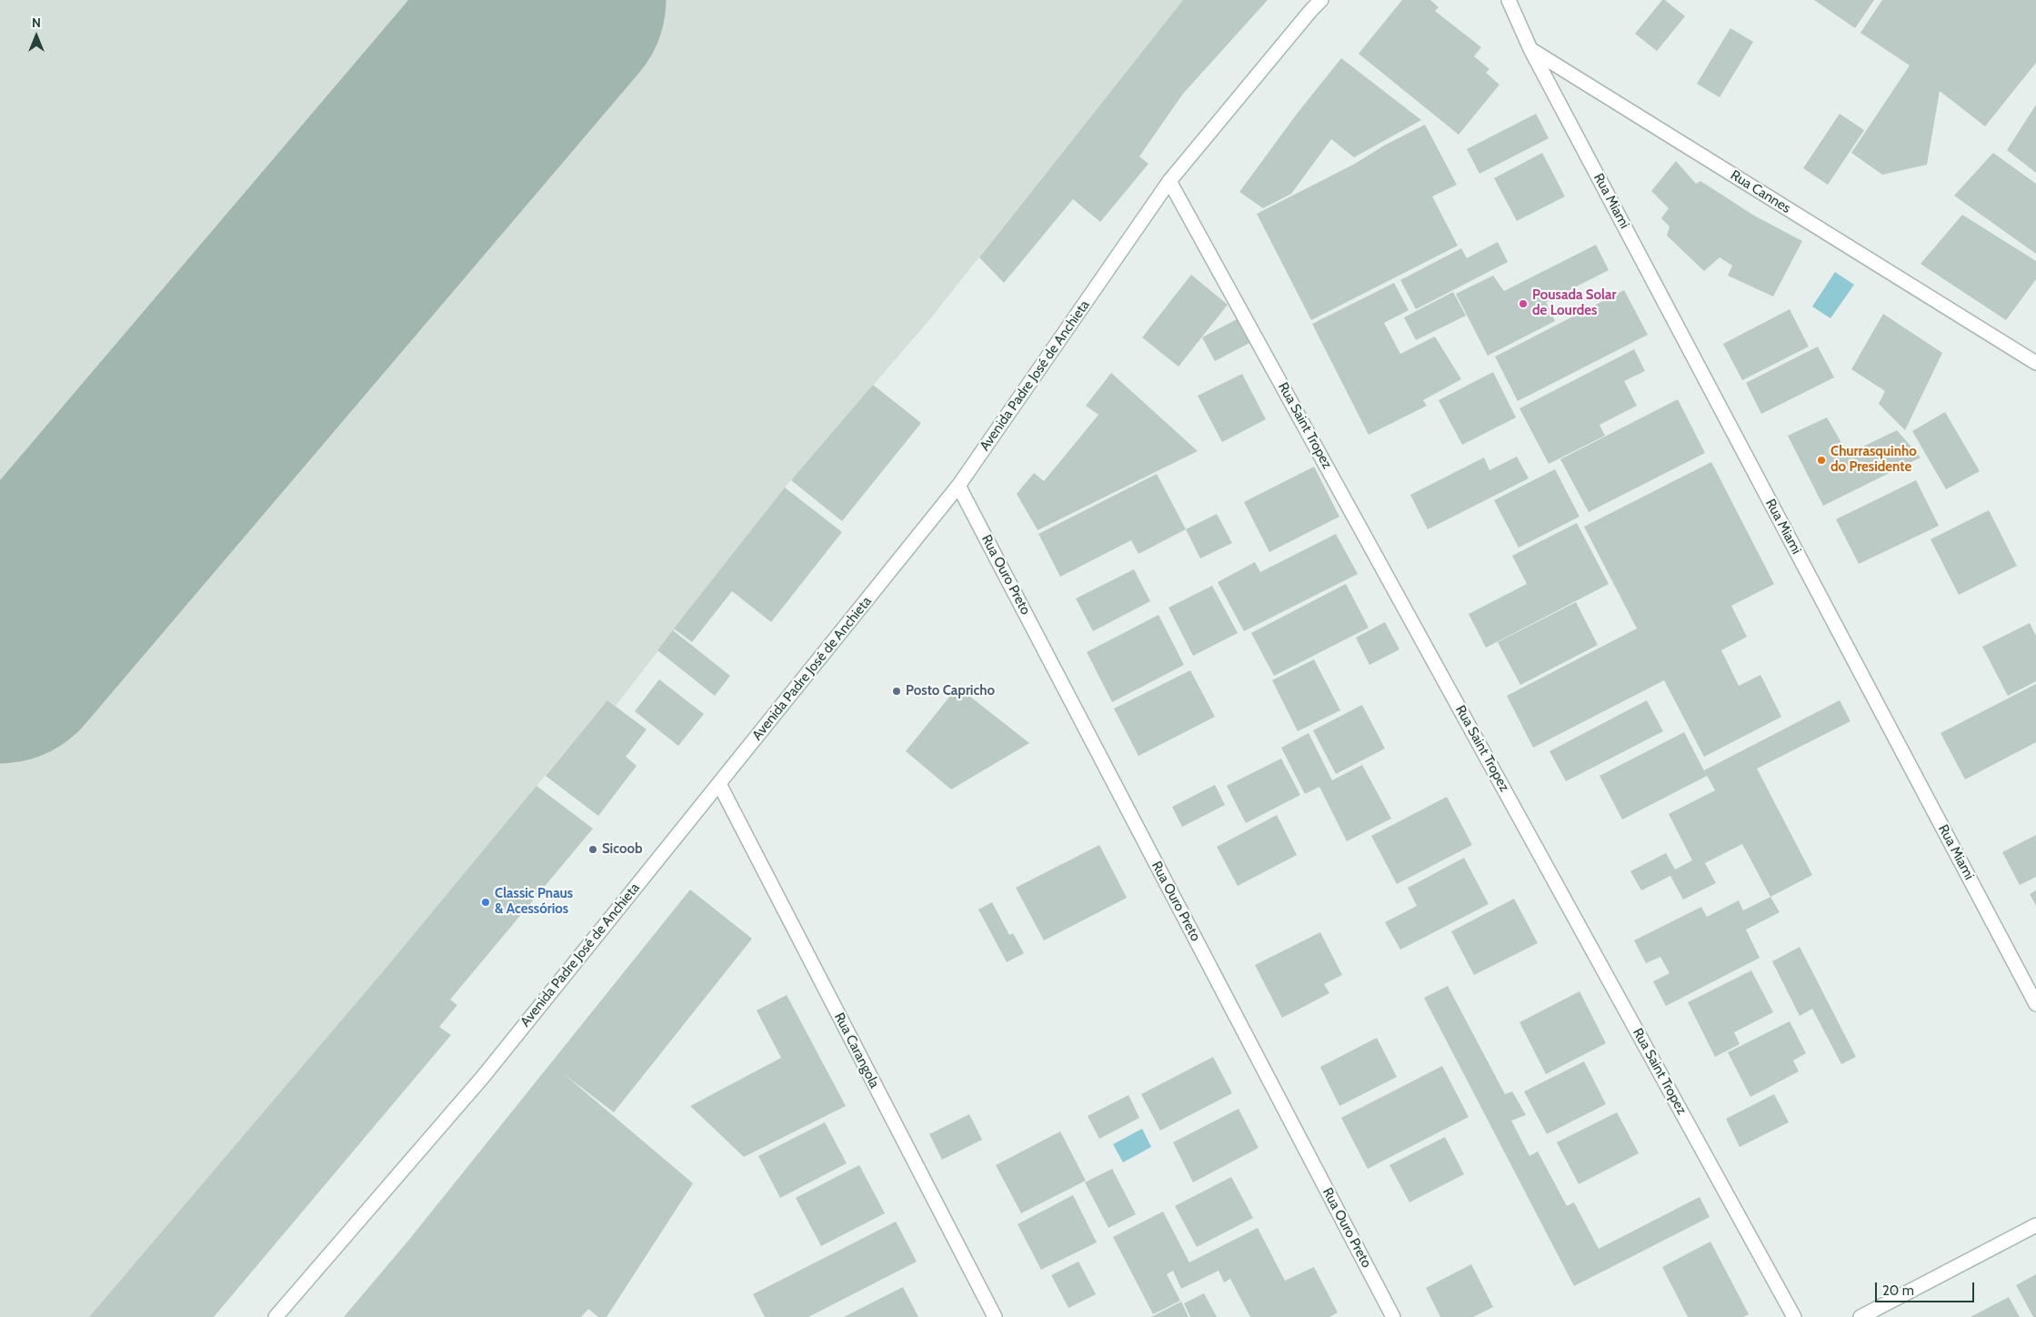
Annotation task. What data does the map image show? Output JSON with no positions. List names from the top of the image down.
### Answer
{
  "streets": {
    "street": [
      "Rua Cannes",
      "Rua Miami",
      "Avenida Padre José de Anchieta",
      "Rua Saint Tropez",
      "Rua Ouro Preto",
      "Rua Carangola"
    ]
  },
  "crossings": [
    ["Rua Cannes", "Rua Miami"],
    ["Avenida Padre José de Anchieta", "Rua Saint Tropez"],
    ["Avenida Padre José de Anchieta", "Rua Ouro Preto"],
    ["Avenida Padre José de Anchieta", "Rua Carangola"]
  ],
  "places": [
    "Pousada Solar de Lourdes",
    "Churrasquinho do Presidente",
    "Posto Capricho",
    "Sicoob",
    "Classic Pnaus & Acessórios"
  ],
  "scale_bar": "20 m",
  "north": "top"
}
